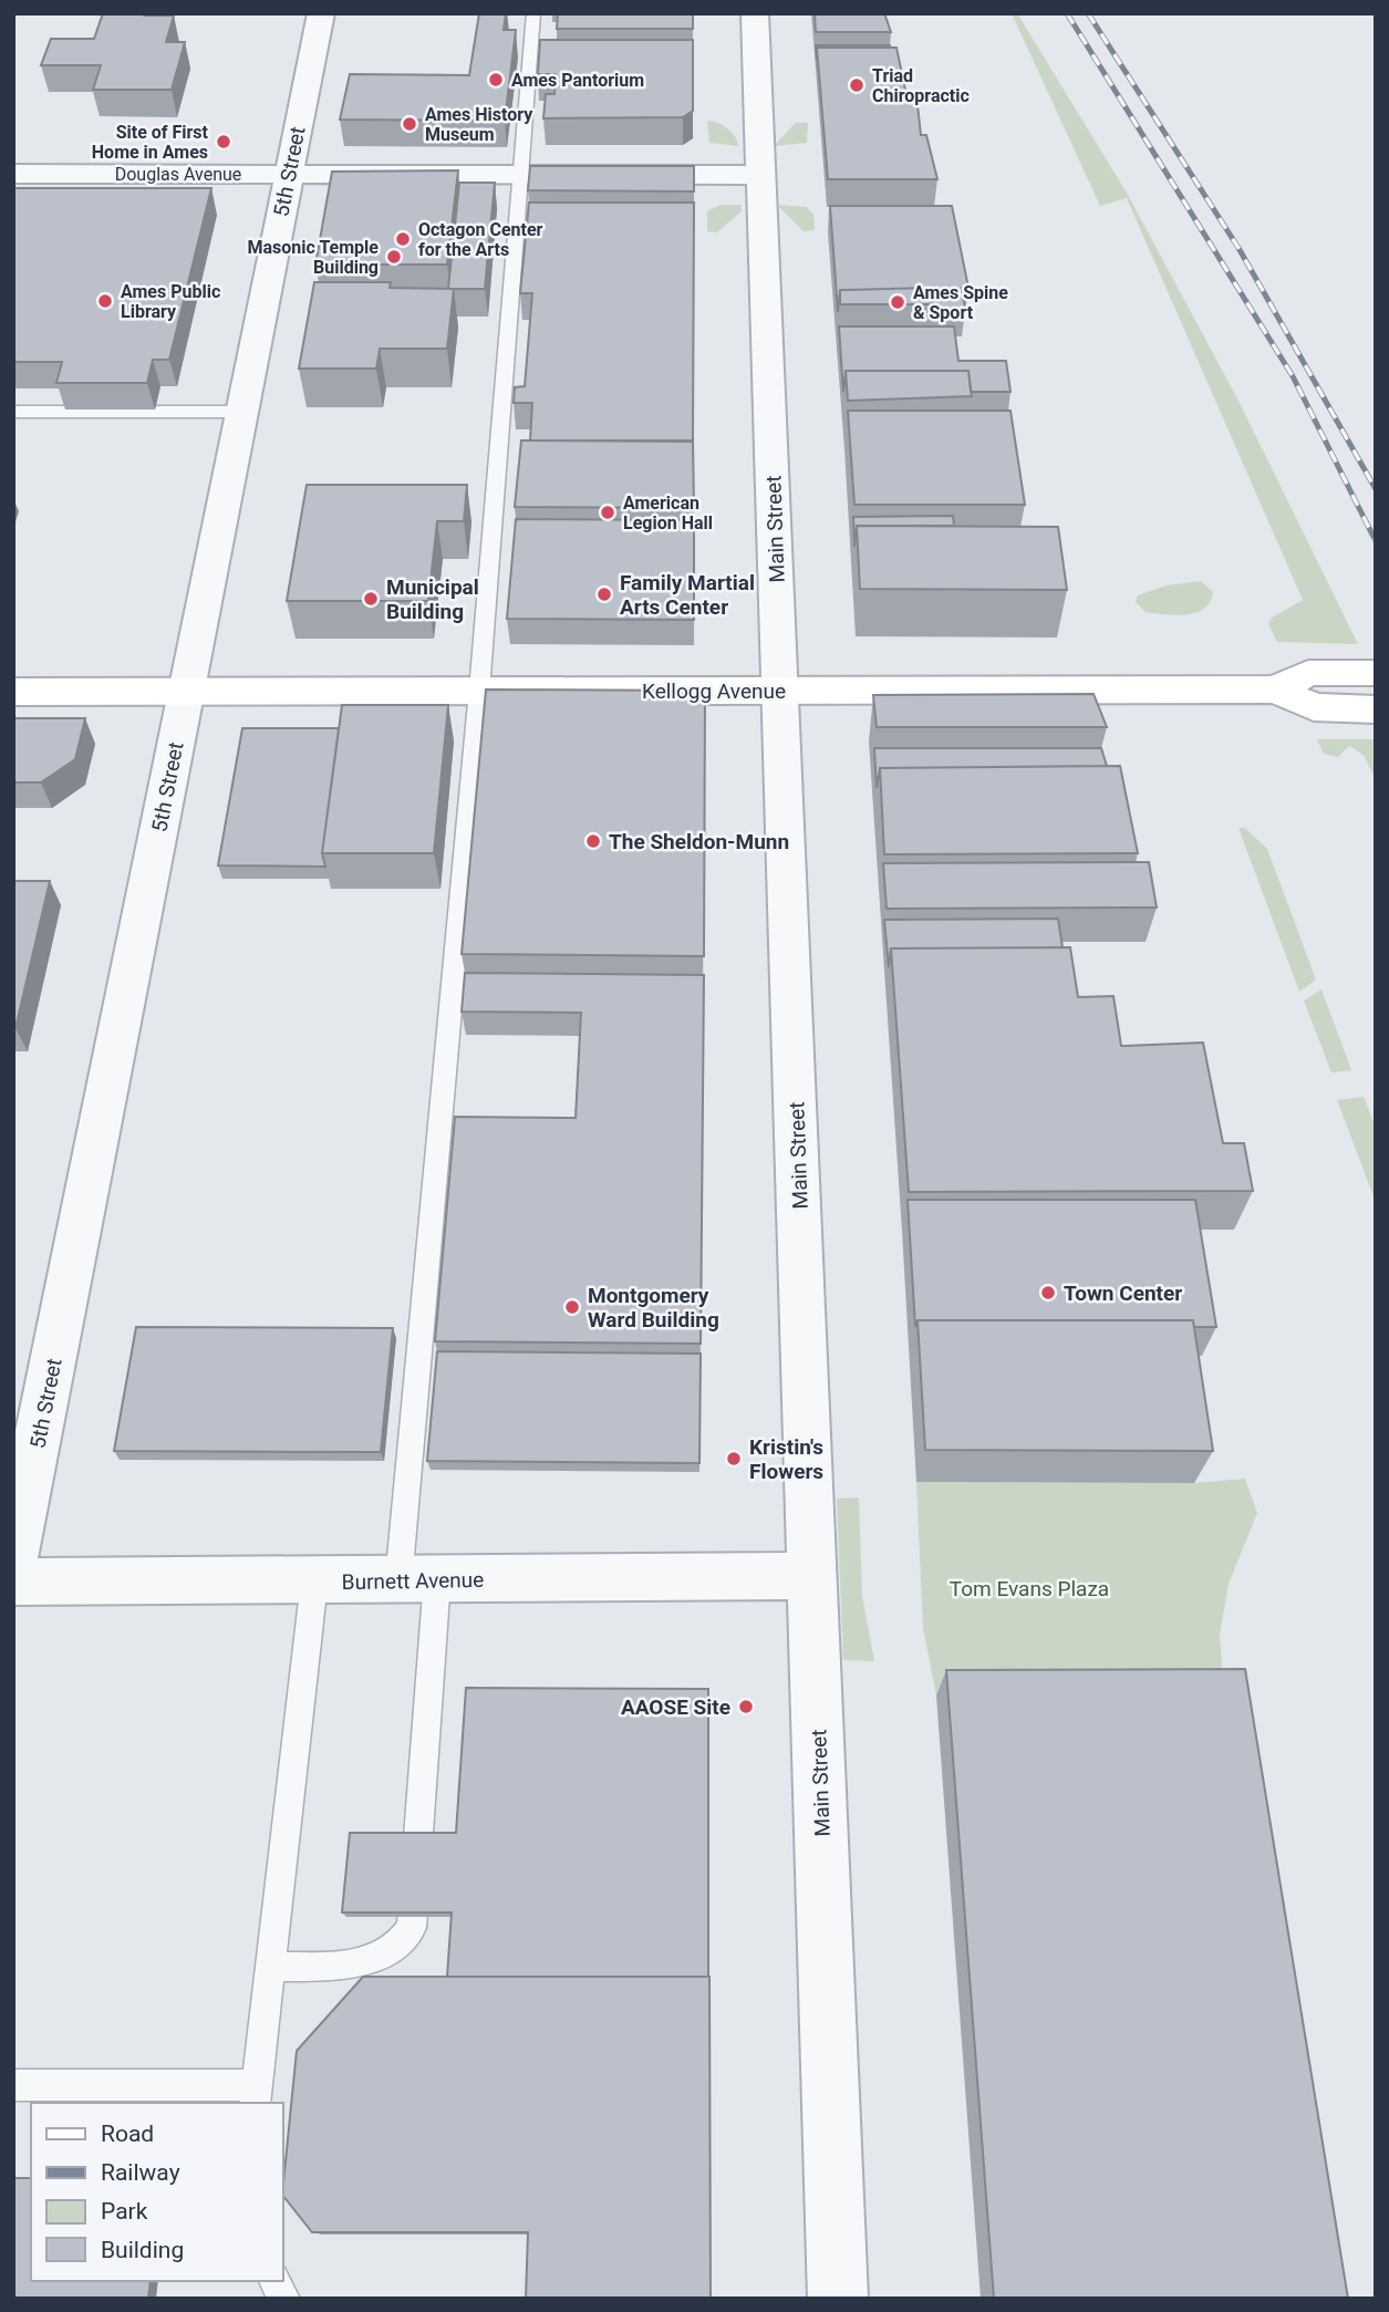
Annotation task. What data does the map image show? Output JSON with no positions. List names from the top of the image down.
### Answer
{
  "streets": {
    "street": [
      "5th Street",
      "Douglas Avenue",
      "Main Street",
      "Kellogg Avenue",
      "Burnett Avenue"
    ]
  },
  "crossings": [
    ["5th Street", "Douglas Avenue"],
    ["5th Street", "Kellogg Avenue"],
    ["Douglas Avenue", "Main Street"],
    ["Main Street", "Kellogg Avenue"],
    ["Main Street", "Burnett Avenue"]
  ],
  "parks": ["Tom Evans Plaza"],
  "places": [
    "Ames Pantorium",
    "Triad Chiropractic",
    "Ames History Museum",
    "Site of First Home in Ames",
    "Octagon Center for the Arts",
    "Masonic Temple Building",
    "Ames Public Library",
    "Ames Spine & Sport",
    "American Legion Hall",
    "Family Martial Arts Center",
    "Municipal Building",
    "The Sheldon-Munn",
    "Town Center",
    "Montgomery Ward Building",
    "Kristin's Flowers",
    "AAOSE Site"
  ],
  "legend": [
    "Road",
    "Railway",
    "Park",
    "Building"
  ]
}
